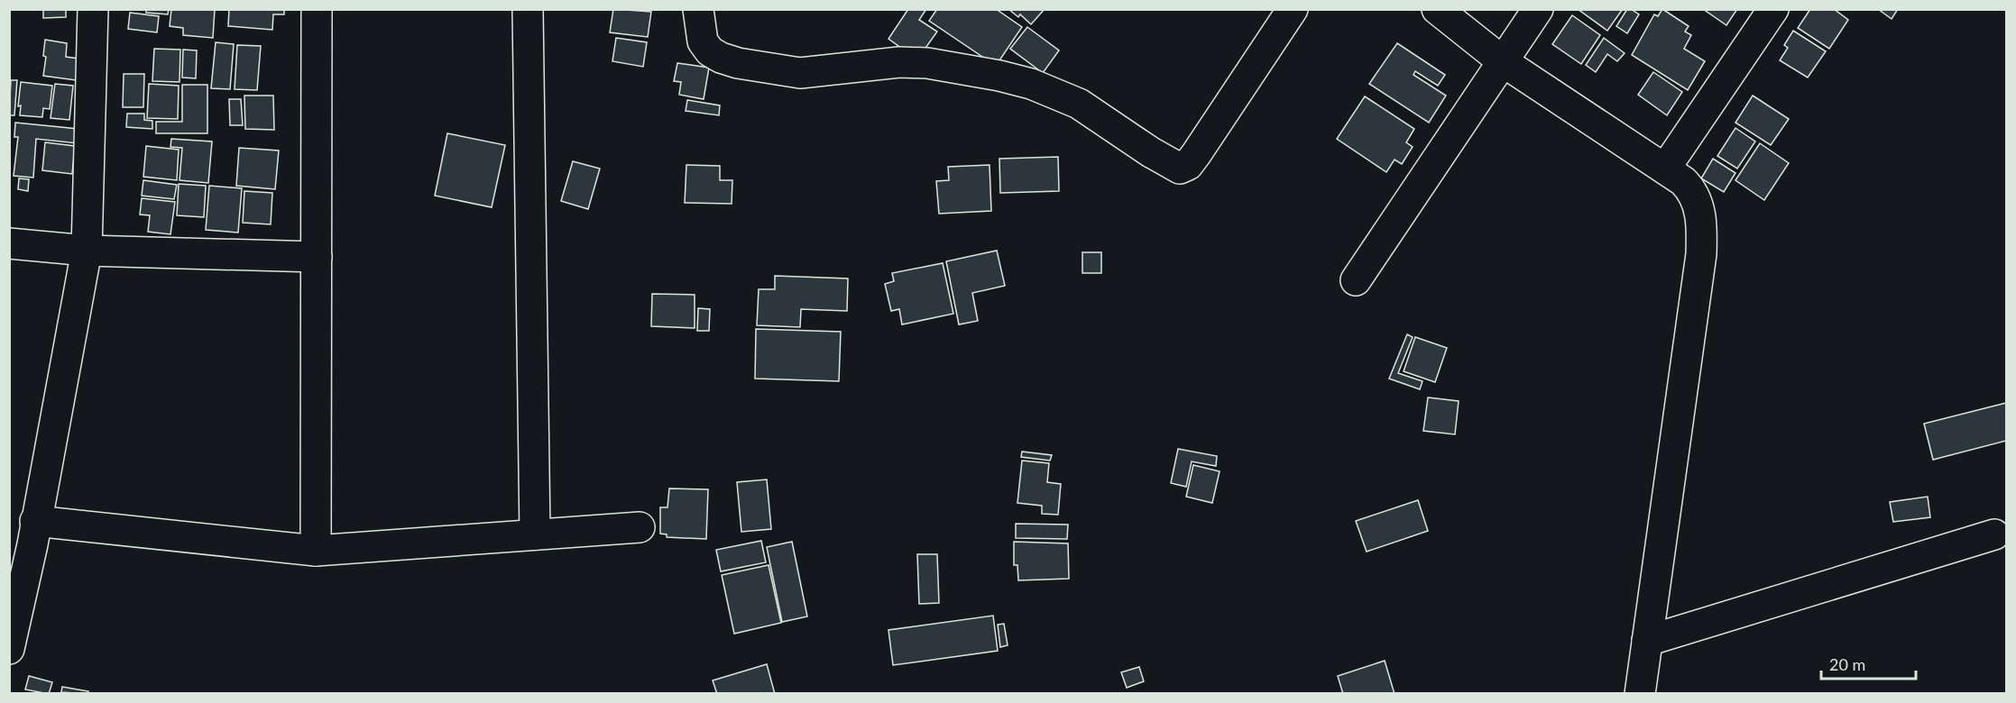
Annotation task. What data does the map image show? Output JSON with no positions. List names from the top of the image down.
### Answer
{
  "scale_bar": "20 m"
}
